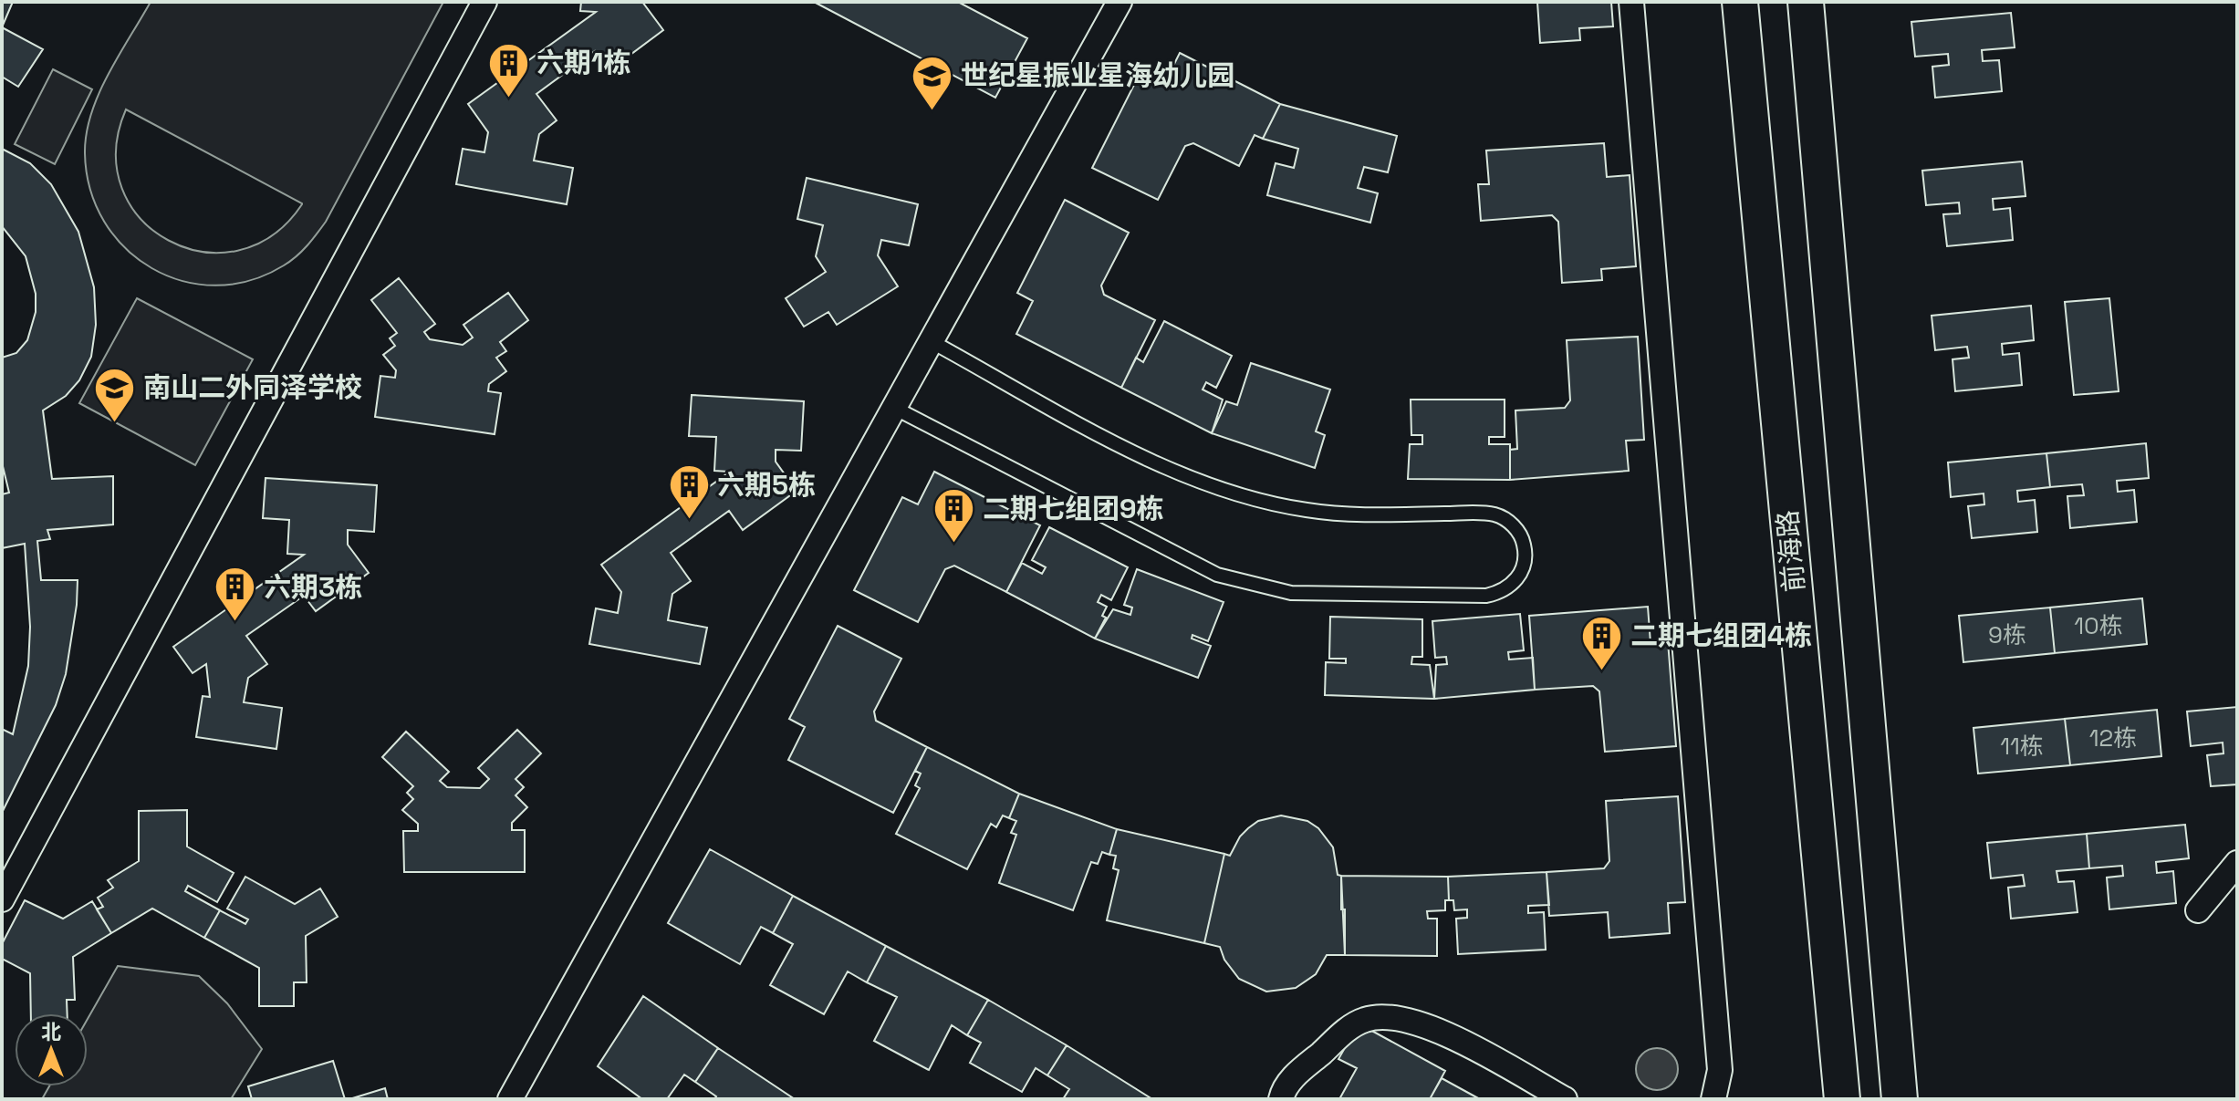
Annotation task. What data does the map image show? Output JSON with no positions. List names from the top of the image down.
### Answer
{
  "streets": {
    "main road": ["前海路"]
  },
  "places": {
    "building": [
      "六期1栋",
      "六期5栋",
      "二期七组团9栋",
      "六期3栋",
      "二期七组团4栋"
    ],
    "school or university": ["世纪星振业星海幼儿园", "南山二外同泽学校"]
  },
  "house_numbers": [
    "10栋",
    "9栋",
    "12栋",
    "11栋"
  ],
  "north": "top"
}
